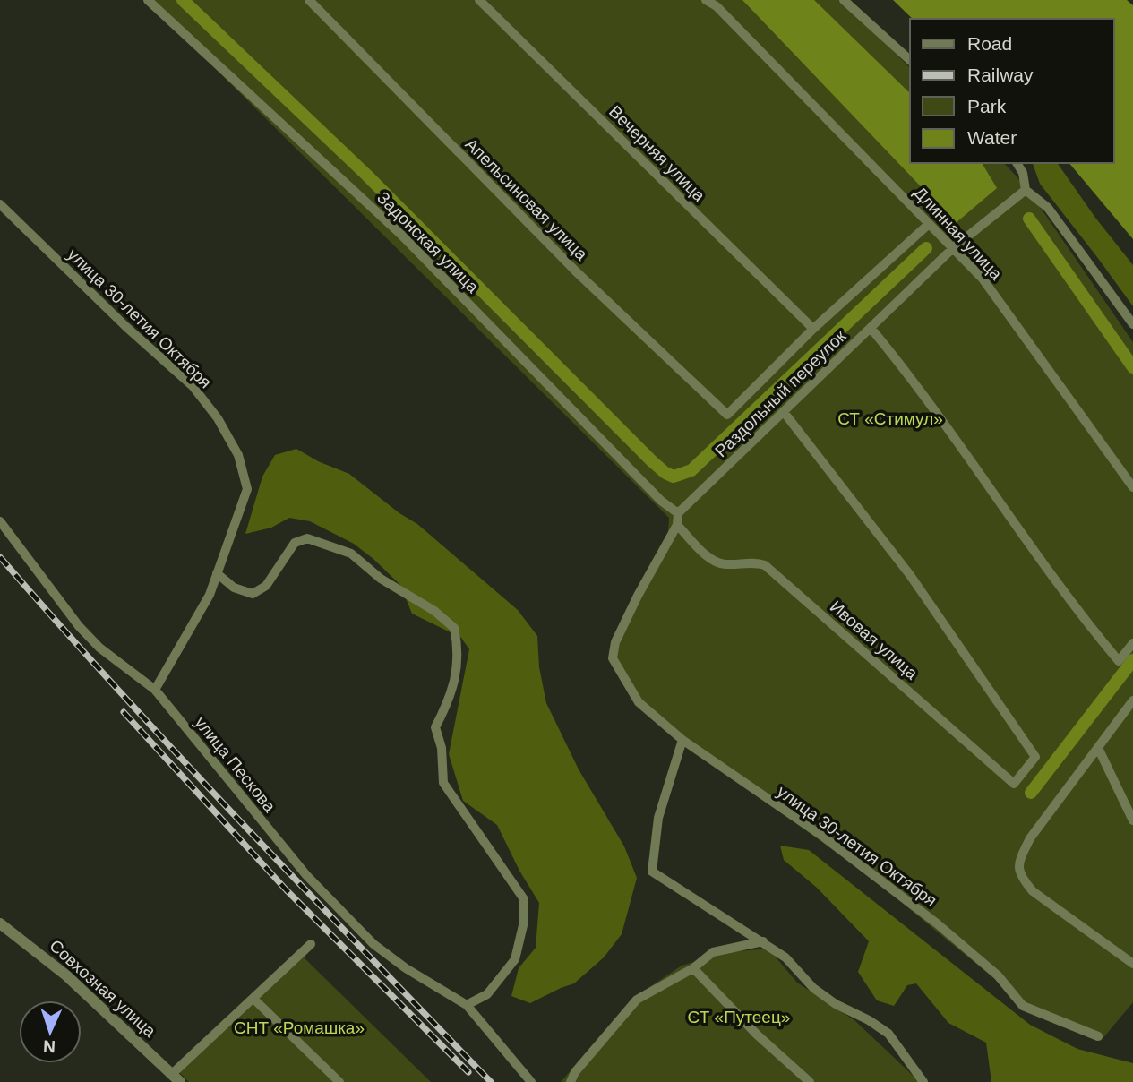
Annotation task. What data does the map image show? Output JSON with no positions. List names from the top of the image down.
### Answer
{
  "streets": {
    "street": [
      "Вечерняя улица",
      "Апельсиновая улица",
      "Длинная улица",
      "Задонская улица",
      "улица 30-летия Октября",
      "Раздольный переулок",
      "Ивовая улица",
      "улица Пескова",
      "Совхозная улица"
    ]
  },
  "crossings": [
    ["Вечерняя улица", "Апельсиновая улица"],
    ["Длинная улица", "Раздольный переулок"],
    ["Задонская улица", "Раздольный переулок"],
    ["улица 30-летия Октября", "Ивовая улица"],
    ["улица 30-летия Октября", "улица Пескова"],
    ["Раздольный переулок", "Ивовая улица"]
  ],
  "parks": ["СТ «Стимул»", "СТ «Путеец»", "СНТ «Ромашка»"],
  "legend": [
    "Road",
    "Railway",
    "Park",
    "Water"
  ],
  "north": "bottom"
}
